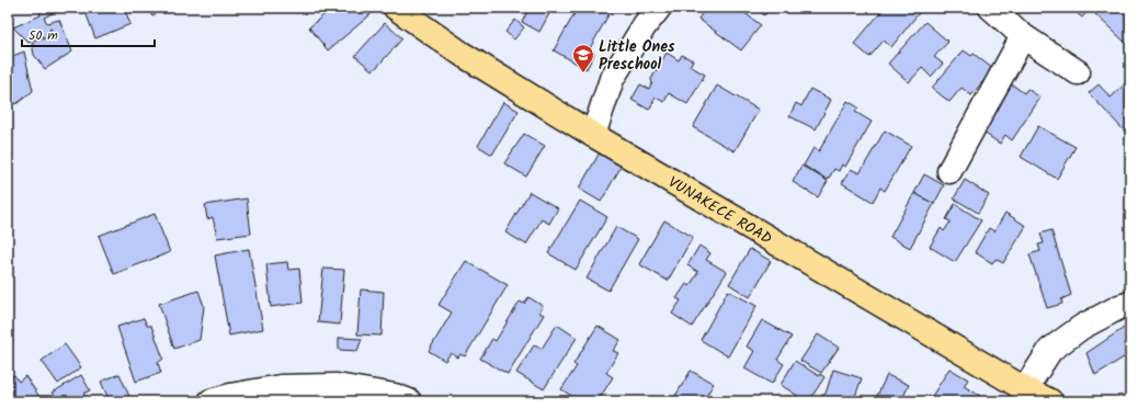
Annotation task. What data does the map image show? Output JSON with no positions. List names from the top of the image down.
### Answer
{
  "streets": {
    "main road": ["VUNAKECE ROAD"]
  },
  "places": {
    "school or university": ["Little Ones Preschool"]
  },
  "scale_bar": "50 m"
}
